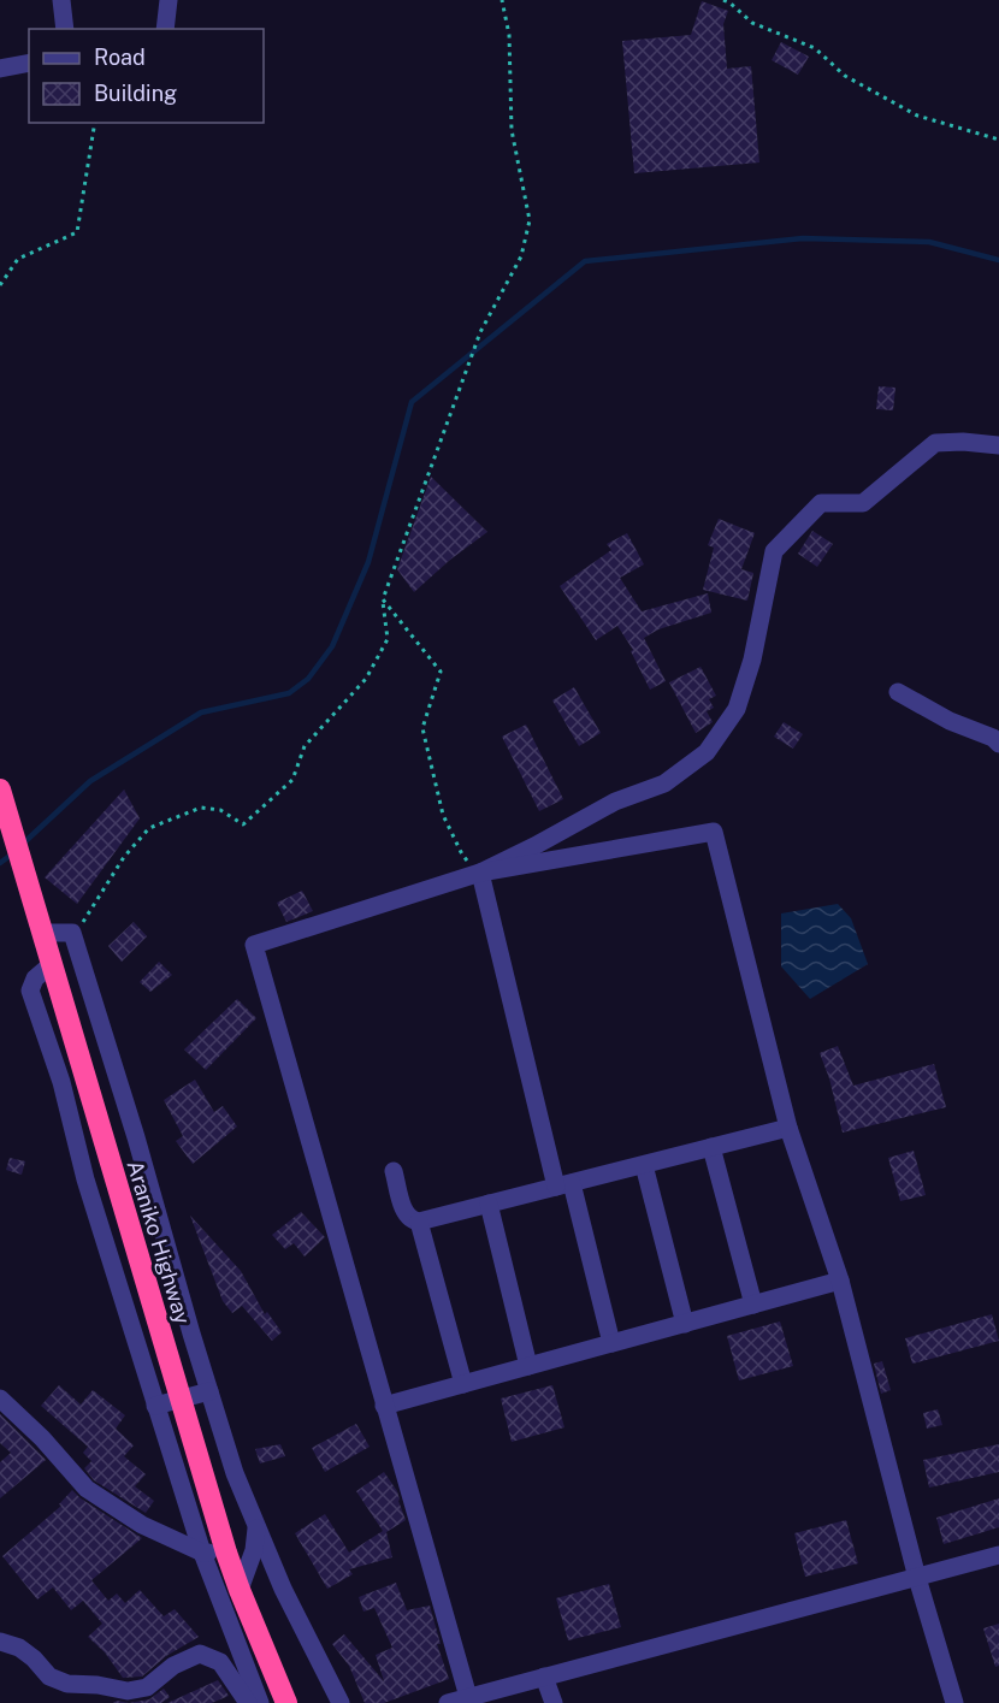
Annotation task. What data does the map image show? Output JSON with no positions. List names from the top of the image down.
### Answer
{
  "streets": {
    "highway": ["Araniko Highway"]
  },
  "legend": ["Road", "Building"]
}
